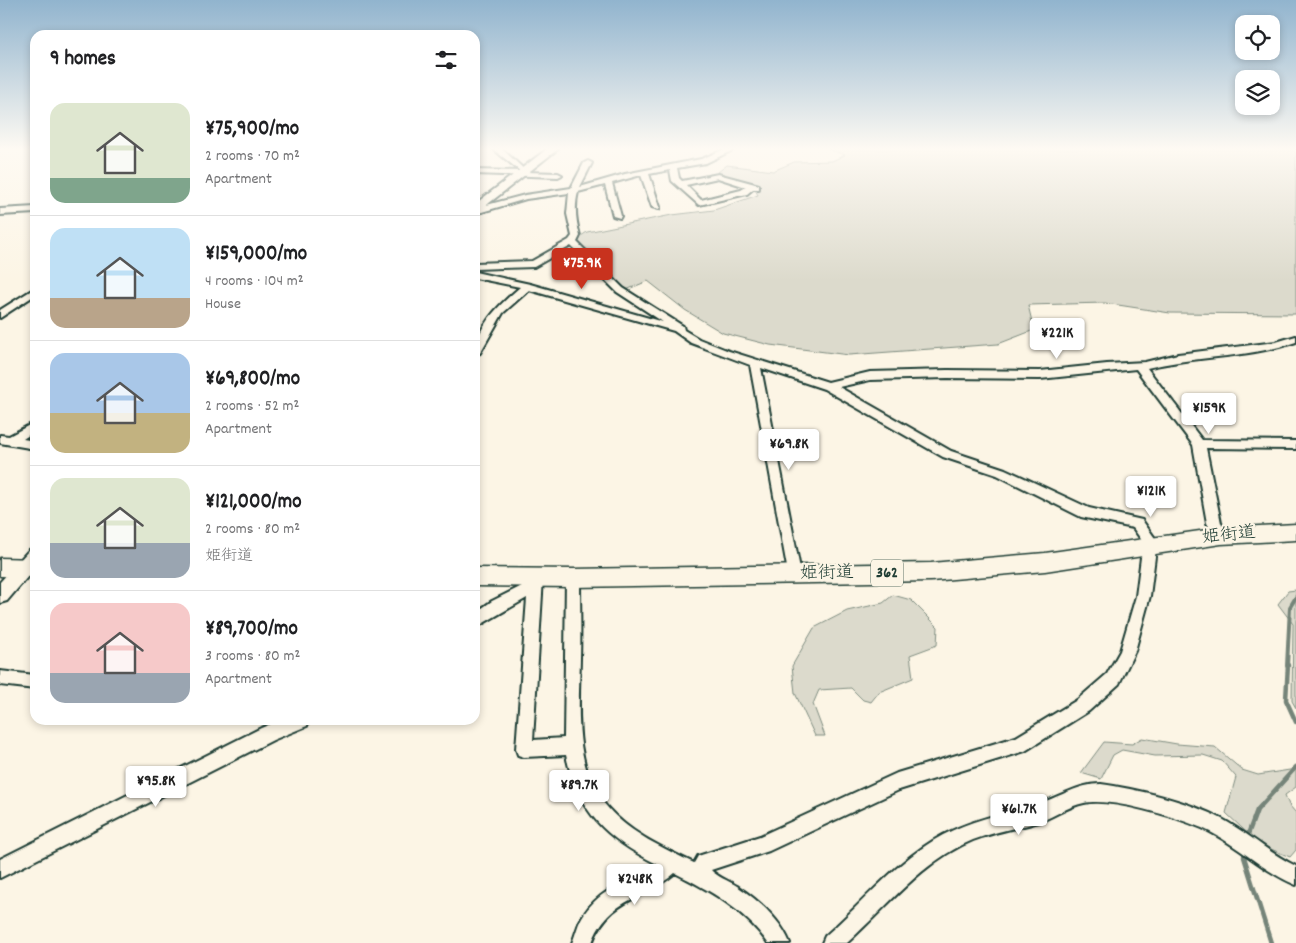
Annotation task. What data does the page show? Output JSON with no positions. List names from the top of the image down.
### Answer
{
  "streets": {
    "highway": ["姫街道", "362"]
  },
  "page": {
    "heading": "9 homes",
    "list": [
      {
        "name": "¥75,900/mo",
        "note": "2 rooms · 70 m² · Apartment"
      },
      {
        "name": "¥159,000/mo",
        "note": "4 rooms · 104 m² · House"
      },
      {
        "name": "¥69,800/mo",
        "note": "2 rooms · 52 m² · Apartment"
      },
      {
        "name": "¥121,000/mo",
        "note": "2 rooms · 80 m² · 姫街道"
      },
      {
        "name": "¥89,700/mo",
        "note": "3 rooms · 80 m² · Apartment"
      }
    ],
    "price": [
      "¥75.9K",
      "¥221K",
      "¥159K",
      "¥69.8K",
      "¥121K",
      "¥95.8K",
      "¥89.7K",
      "¥61.7K",
      "¥248K"
    ]
  }
}
